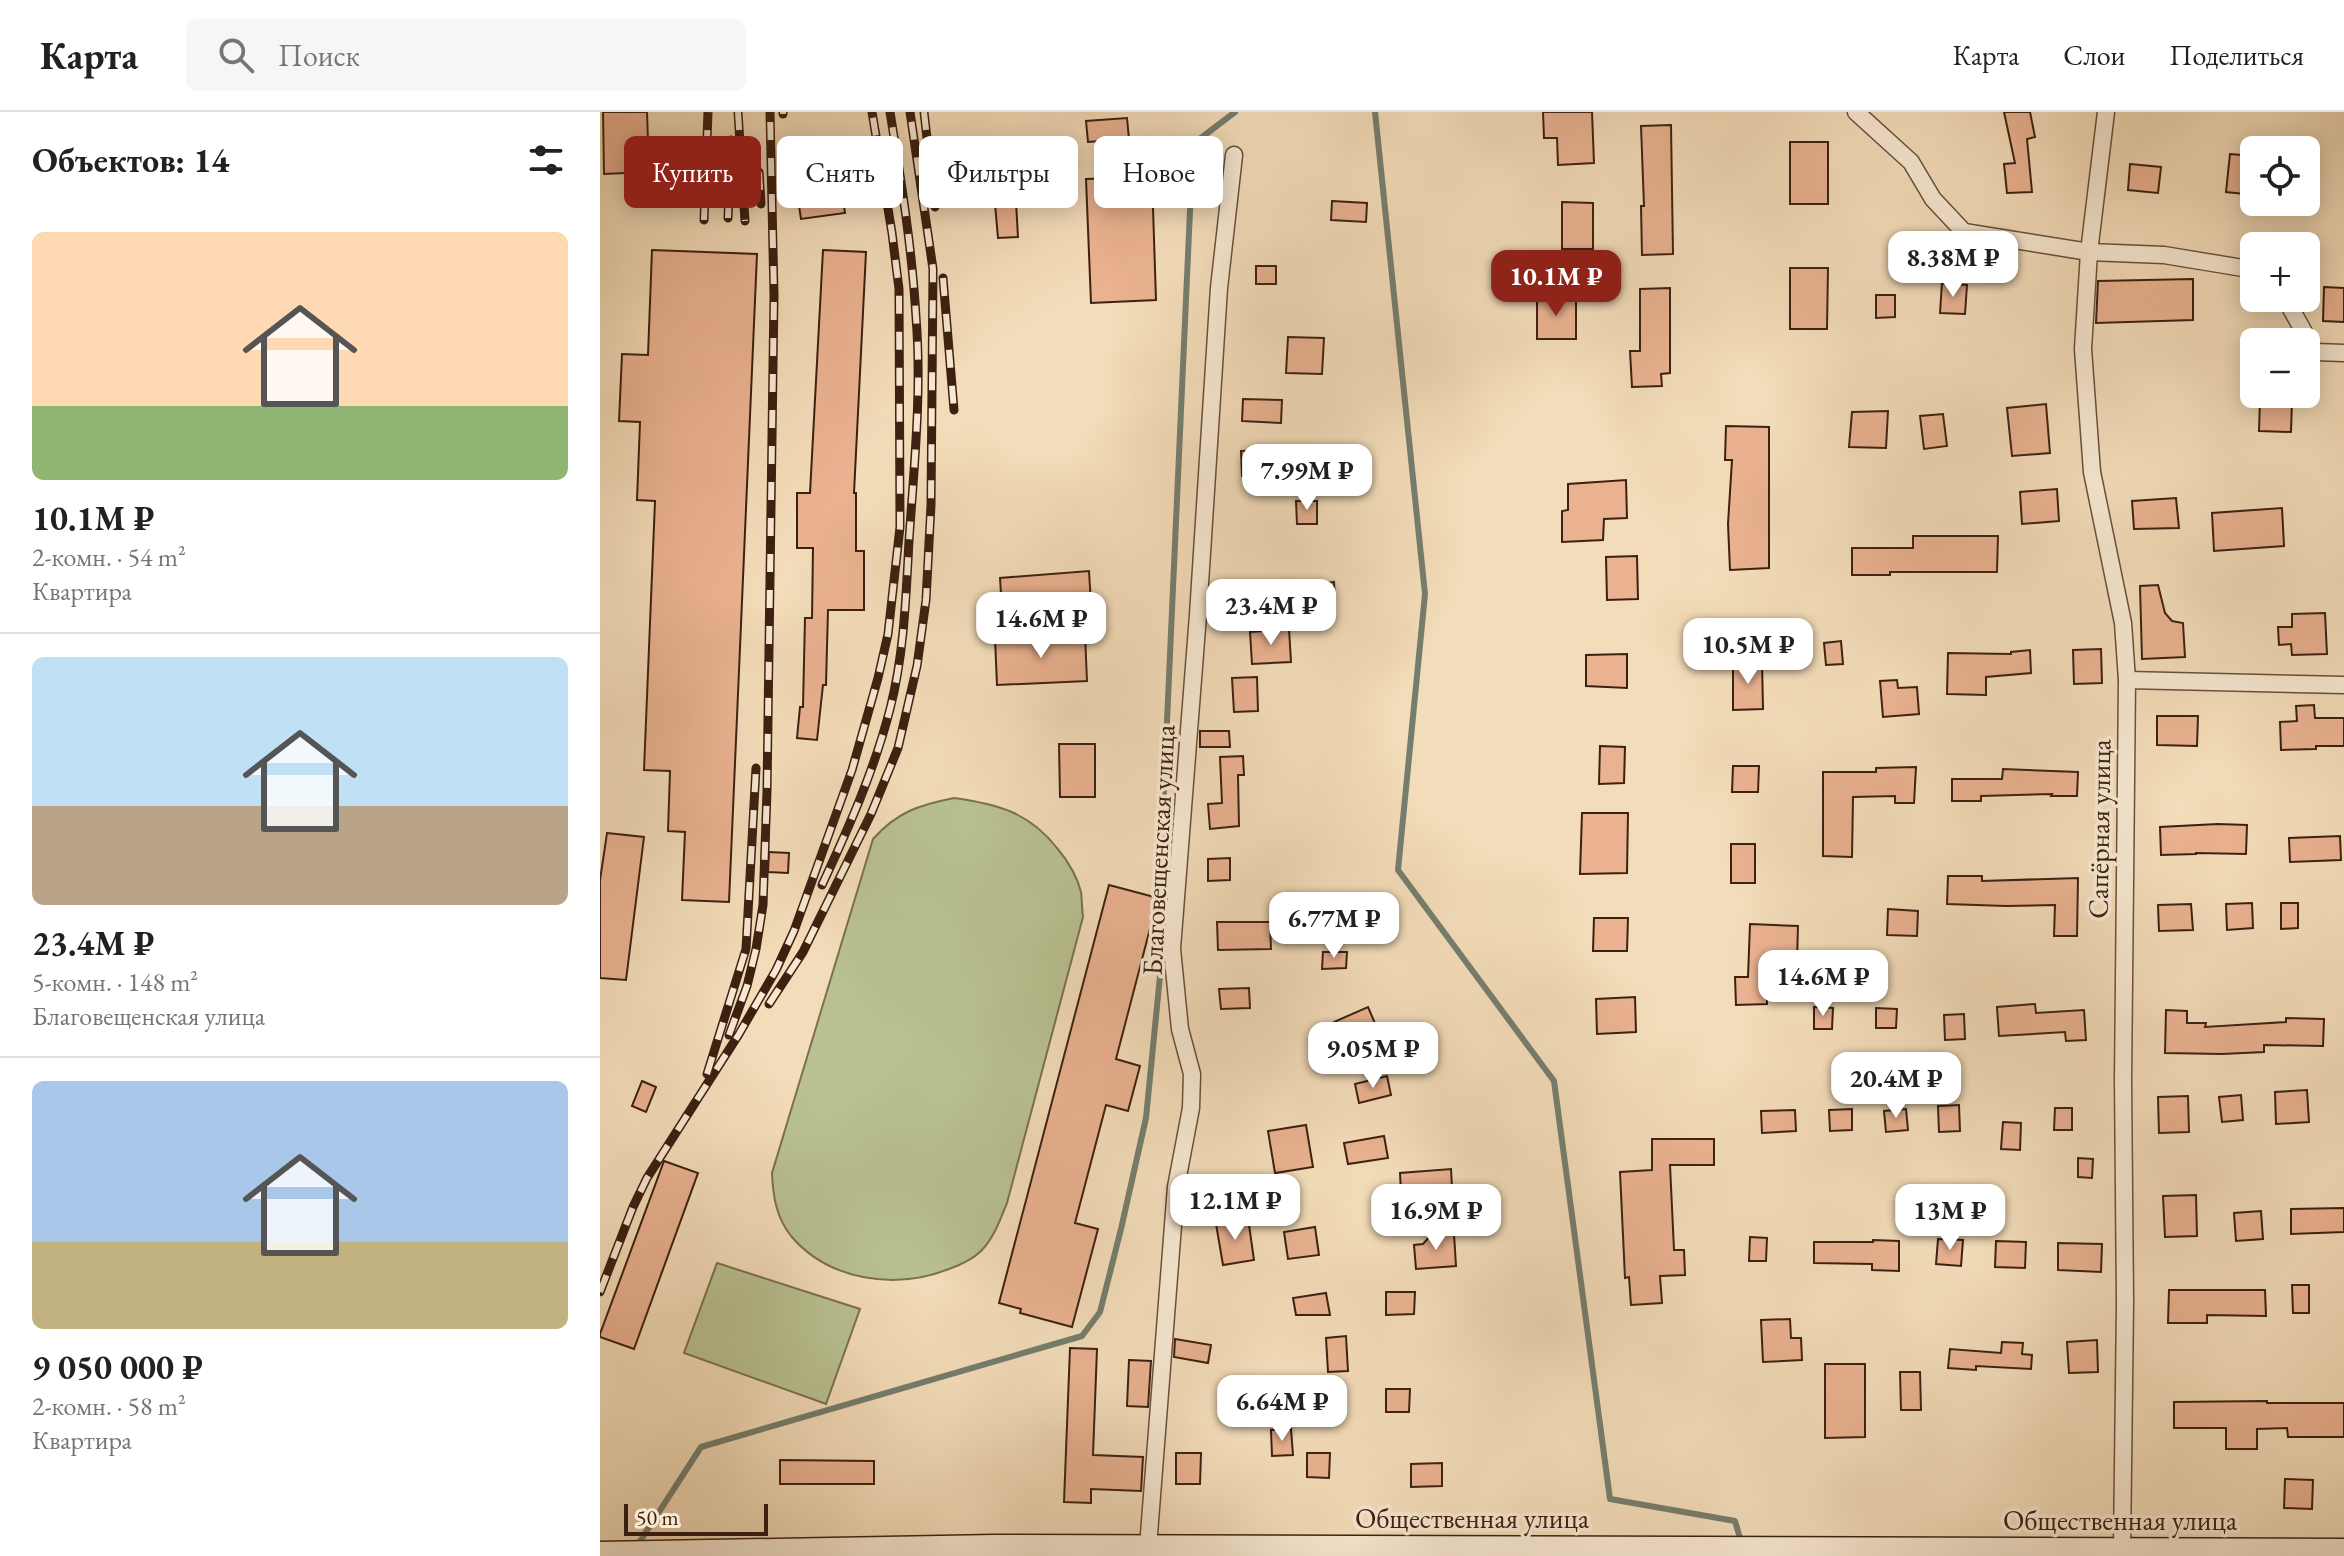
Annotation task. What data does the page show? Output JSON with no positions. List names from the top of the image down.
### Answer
{
  "streets": {
    "main road": ["Общественная улица"],
    "street": ["Сапёрная улица", "Благовещенская улица"]
  },
  "crossings": [
    ["Сапёрная улица", "Общественная улица"],
    ["Благовещенская улица", "Общественная улица"]
  ],
  "scale_bar": "50 m",
  "page": {
    "header": "Карта",
    "search": "Поиск",
    "nav": ["Карта", "Слои", "Поделиться"],
    "heading": "Объектов: 14",
    "map_buttons": ["+", "−"],
    "chip": [
      "Купить",
      "Снять",
      "Фильтры",
      "Новое"
    ],
    "list": [
      {
        "name": "10.1M ₽",
        "note": "2-комн. · 54 m² · Квартира"
      },
      {
        "name": "23.4M ₽",
        "note": "5-комн. · 148 m² · Благовещенская улица"
      },
      {
        "name": "9 050 000 ₽",
        "note": "2-комн. · 58 m² · Квартира"
      }
    ],
    "price": [
      "8.38M ₽",
      "10.1M ₽",
      "7.99M ₽",
      "23.4M ₽",
      "14.6M ₽",
      "10.5M ₽",
      "6.77M ₽",
      "14.6M ₽",
      "9.05M ₽",
      "20.4M ₽",
      "12.1M ₽",
      "16.9M ₽",
      "13M ₽",
      "6.64M ₽"
    ],
    "scale": "50 m"
  }
}
